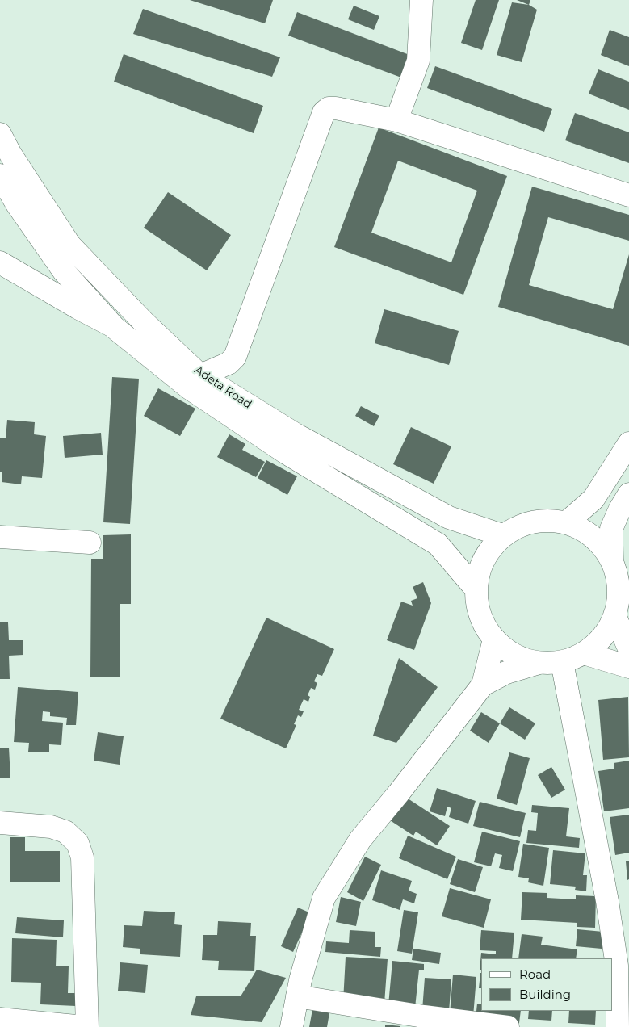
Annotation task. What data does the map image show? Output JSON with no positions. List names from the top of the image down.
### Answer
{
  "streets": {
    "main road": ["Adeta Road"]
  },
  "legend": ["Road", "Building"]
}
